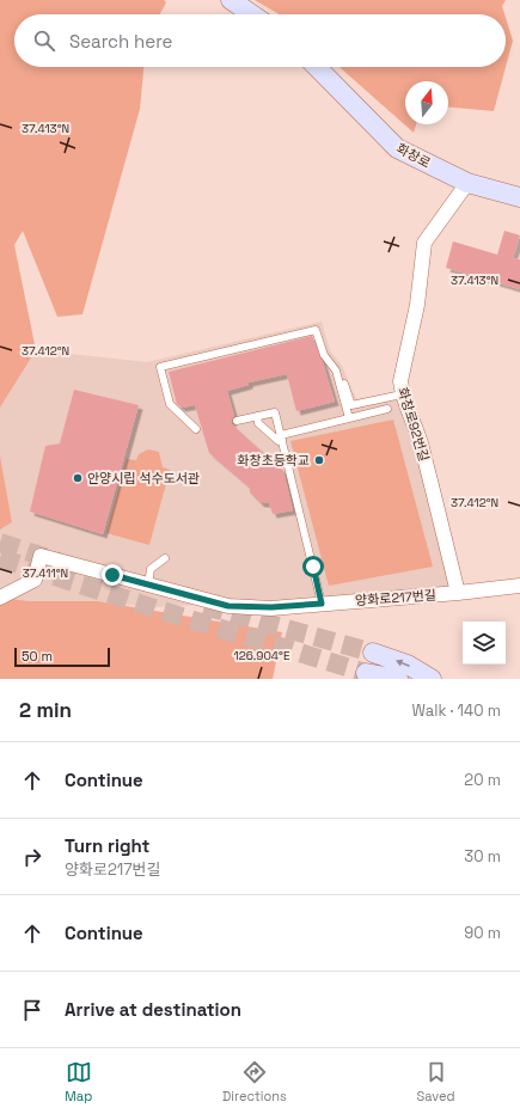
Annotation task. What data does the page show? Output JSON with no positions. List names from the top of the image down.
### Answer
{
  "streets": {
    "street": ["화창로", "화창로92번길", "양화로217번길"]
  },
  "crossings": [
    ["화창로", "화창로92번길"],
    ["화창로92번길", "양화로217번길"]
  ],
  "places": ["화창초등학교", "안양시립 석수도서관"],
  "scale_bar": "50 m",
  "north": "top",
  "page": {
    "search": "Search here",
    "scale": "50 m",
    "heading": ["2 min", "Walk · 140 m"],
    "list": [
      ["Continue", "20 m"],
      ["Turn right", "양화로217번길", "30 m"],
      ["Continue", "90 m"],
      "Arrive at destination"
    ],
    "nav": ["Map", "Directions", "Saved"]
  },
  "coordinates": [
    "37.413°N",
    "37.412°N",
    "37.411°N",
    "126.904°E"
  ]
}
